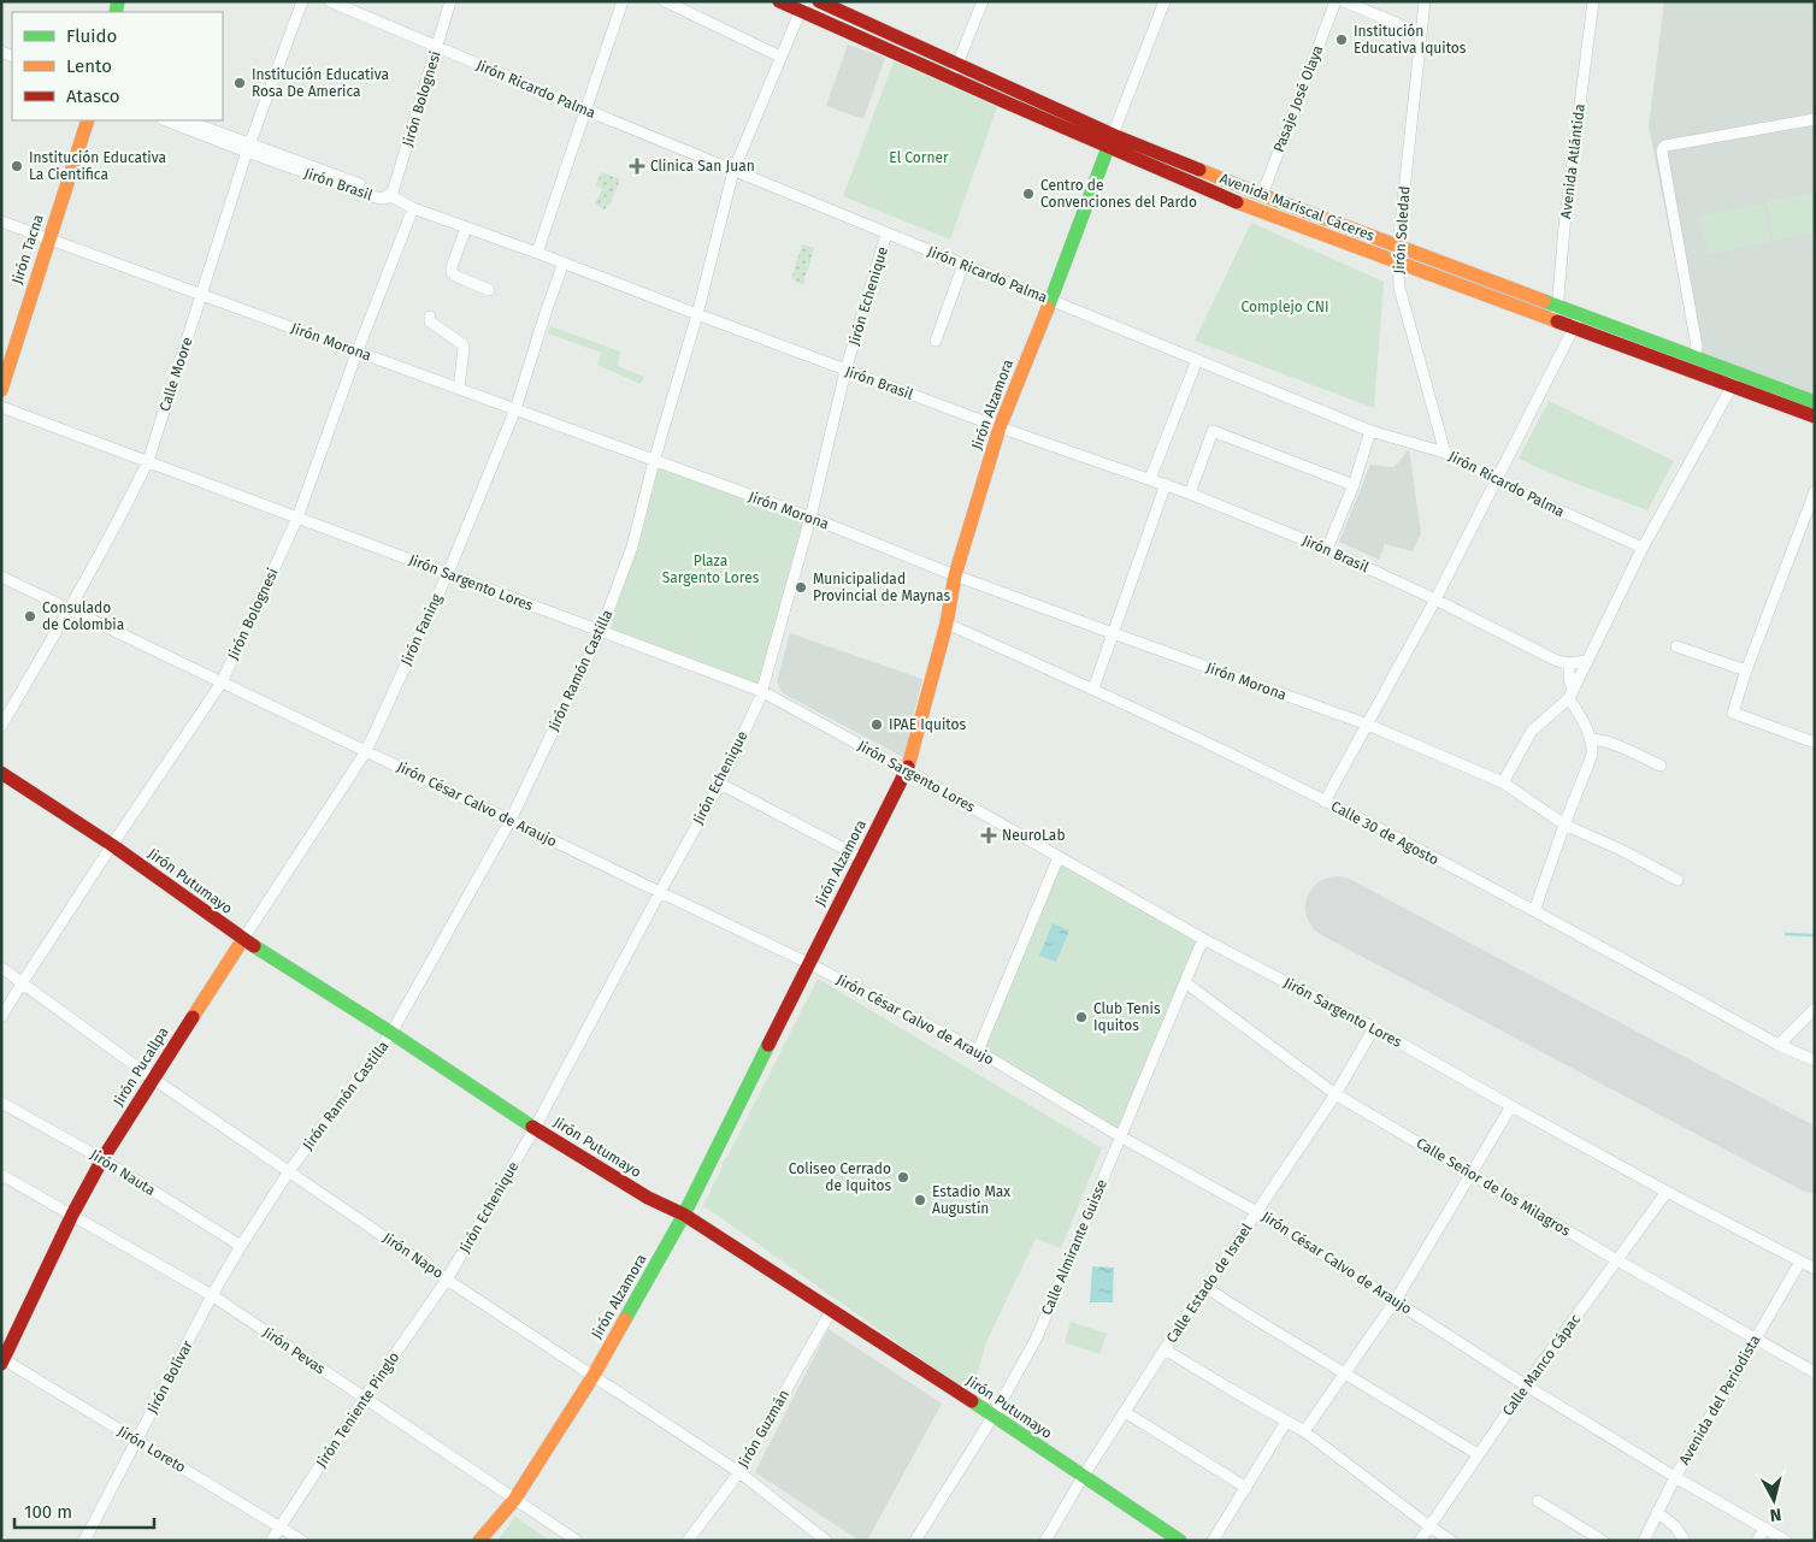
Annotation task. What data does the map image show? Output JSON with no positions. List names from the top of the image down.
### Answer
{
  "streets": {
    "street": [
      "Jirón Ricardo Palma",
      "Jirón Bolognesi",
      "Pasaje José Olaya",
      "Avenida Atlántida",
      "Jirón Brasil",
      "Avenida Mariscal Cáceres",
      "Jirón Soledad",
      "Jirón Tacna",
      "Jirón Echenique",
      "Jirón Morona",
      "Calle Moore",
      "Jirón Alzamora",
      "Jirón Sargento Lores",
      "Jirón Faning",
      "Jirón Ramón Castilla",
      "Jirón César Calvo de Araujo",
      "Calle 30 de Agosto",
      "Jirón Putumayo",
      "Jirón Pucallpa",
      "Jirón Nauta",
      "Calle Señor de los Milagros",
      "Calle Almirante Guisse",
      "Jirón Napo",
      "Calle Estado de Israel",
      "Jirón Pevas",
      "Calle Manco Cápac",
      "Jirón Bolívar",
      "Avenida del Periodista",
      "Jirón Teniente Pinglo",
      "Jirón Guzmán",
      "Jirón Loreto"
    ]
  },
  "crossings": [
    ["Jirón Ricardo Palma", "Jirón Bolognesi"],
    ["Jirón Ricardo Palma", "Jirón Soledad"],
    ["Jirón Ricardo Palma", "Jirón Echenique"],
    ["Jirón Ricardo Palma", "Jirón Alzamora"],
    ["Jirón Ricardo Palma", "Jirón Ramón Castilla"],
    ["Jirón Bolognesi", "Jirón Brasil"],
    ["Jirón Bolognesi", "Jirón Morona"],
    ["Jirón Bolognesi", "Jirón Sargento Lores"],
    ["Jirón Bolognesi", "Jirón César Calvo de Araujo"],
    ["Jirón Bolognesi", "Jirón Putumayo"],
    ["Jirón Bolognesi", "Jirón Napo"],
    ["Pasaje José Olaya", "Avenida Mariscal Cáceres"],
    ["Avenida Atlántida", "Avenida Mariscal Cáceres"],
    ["Jirón Brasil", "Jirón Echenique"],
    ["Jirón Brasil", "Calle Moore"],
    ["Jirón Brasil", "Jirón Alzamora"],
    ["Jirón Brasil", "Jirón Faning"],
    ["Jirón Brasil", "Jirón Ramón Castilla"],
    ["Avenida Mariscal Cáceres", "Jirón Soledad"],
    ["Avenida Mariscal Cáceres", "Jirón Alzamora"],
    ["Avenida Mariscal Cáceres", "Jirón Ramón Castilla"],
    ["Jirón Tacna", "Jirón Morona"],
    ["Jirón Echenique", "Jirón Morona"],
    ["Jirón Echenique", "Jirón Sargento Lores"],
    ["Jirón Echenique", "Jirón César Calvo de Araujo"],
    ["Jirón Echenique", "Jirón Putumayo"],
    ["Jirón Echenique", "Jirón Napo"],
    ["Jirón Echenique", "Jirón Teniente Pinglo"],
    ["Jirón Morona", "Calle Moore"],
    ["Jirón Morona", "Jirón Alzamora"],
    ["Jirón Morona", "Jirón Faning"],
    ["Jirón Morona", "Jirón Ramón Castilla"],
    ["Calle Moore", "Jirón Sargento Lores"],
    ["Calle Moore", "Jirón César Calvo de Araujo"],
    ["Jirón Alzamora", "Jirón Sargento Lores"],
    ["Jirón Alzamora", "Jirón César Calvo de Araujo"],
    ["Jirón Alzamora", "Calle 30 de Agosto"],
    ["Jirón Alzamora", "Jirón Putumayo"],
    ["Jirón Alzamora", "Jirón Napo"],
    ["Jirón Alzamora", "Jirón Pevas"],
    ["Jirón Sargento Lores", "Jirón Faning"],
    ["Jirón Sargento Lores", "Jirón Ramón Castilla"],
    ["Jirón Sargento Lores", "Calle Almirante Guisse"],
    ["Jirón Sargento Lores", "Calle Estado de Israel"],
    ["Jirón Sargento Lores", "Calle Manco Cápac"],
    ["Jirón Sargento Lores", "Avenida del Periodista"],
    ["Jirón Faning", "Jirón César Calvo de Araujo"],
    ["Jirón Faning", "Jirón Putumayo"],
    ["Jirón Faning", "Jirón Pucallpa"],
    ["Jirón Ramón Castilla", "Jirón César Calvo de Araujo"],
    ["Jirón Ramón Castilla", "Jirón Putumayo"],
    ["Jirón Ramón Castilla", "Jirón Nauta"],
    ["Jirón Ramón Castilla", "Jirón Napo"],
    ["Jirón Ramón Castilla", "Jirón Bolívar"],
    ["Jirón César Calvo de Araujo", "Calle Almirante Guisse"],
    ["Jirón César Calvo de Araujo", "Calle Estado de Israel"],
    ["Jirón César Calvo de Araujo", "Calle Manco Cápac"],
    ["Jirón César Calvo de Araujo", "Avenida del Periodista"],
    ["Jirón Putumayo", "Jirón Pucallpa"],
    ["Jirón Putumayo", "Calle Almirante Guisse"],
    ["Jirón Putumayo", "Calle Estado de Israel"],
    ["Jirón Putumayo", "Jirón Guzmán"],
    ["Jirón Pucallpa", "Jirón Nauta"],
    ["Jirón Pucallpa", "Jirón Napo"],
    ["Jirón Pucallpa", "Jirón Pevas"],
    ["Jirón Pucallpa", "Jirón Loreto"],
    ["Jirón Nauta", "Jirón Bolívar"],
    ["Calle Señor de los Milagros", "Calle Almirante Guisse"],
    ["Calle Señor de los Milagros", "Calle Estado de Israel"],
    ["Calle Señor de los Milagros", "Calle Manco Cápac"],
    ["Calle Señor de los Milagros", "Avenida del Periodista"],
    ["Jirón Napo", "Jirón Teniente Pinglo"],
    ["Jirón Napo", "Jirón Guzmán"],
    ["Jirón Pevas", "Jirón Bolívar"],
    ["Jirón Pevas", "Jirón Teniente Pinglo"],
    ["Jirón Bolívar", "Jirón Loreto"],
    ["Jirón Teniente Pinglo", "Jirón Loreto"]
  ],
  "parks": ["El Corner", "Complejo CNI", "Plaza Sargento Lores"],
  "places": {
    "other": [
      "Institución Educativa Iquitos",
      "Institución Educativa Rosa De America",
      "Institución Educativa La Cientifica",
      "Centro de Convenciones del Pardo",
      "Municipalidad Provincial de Maynas",
      "Consulado de Colombia",
      "IPAE Iquitos",
      "Club Tenis Iquitos",
      "Coliseo Cerrado de Iquitos",
      "Estadio Max Augustín"
    ],
    "health": ["Clinica San Juan", "NeuroLab"]
  },
  "legend": ["Fluido", "Lento", "Atasco"],
  "scale_bar": "100 m",
  "north": "bottom"
}
